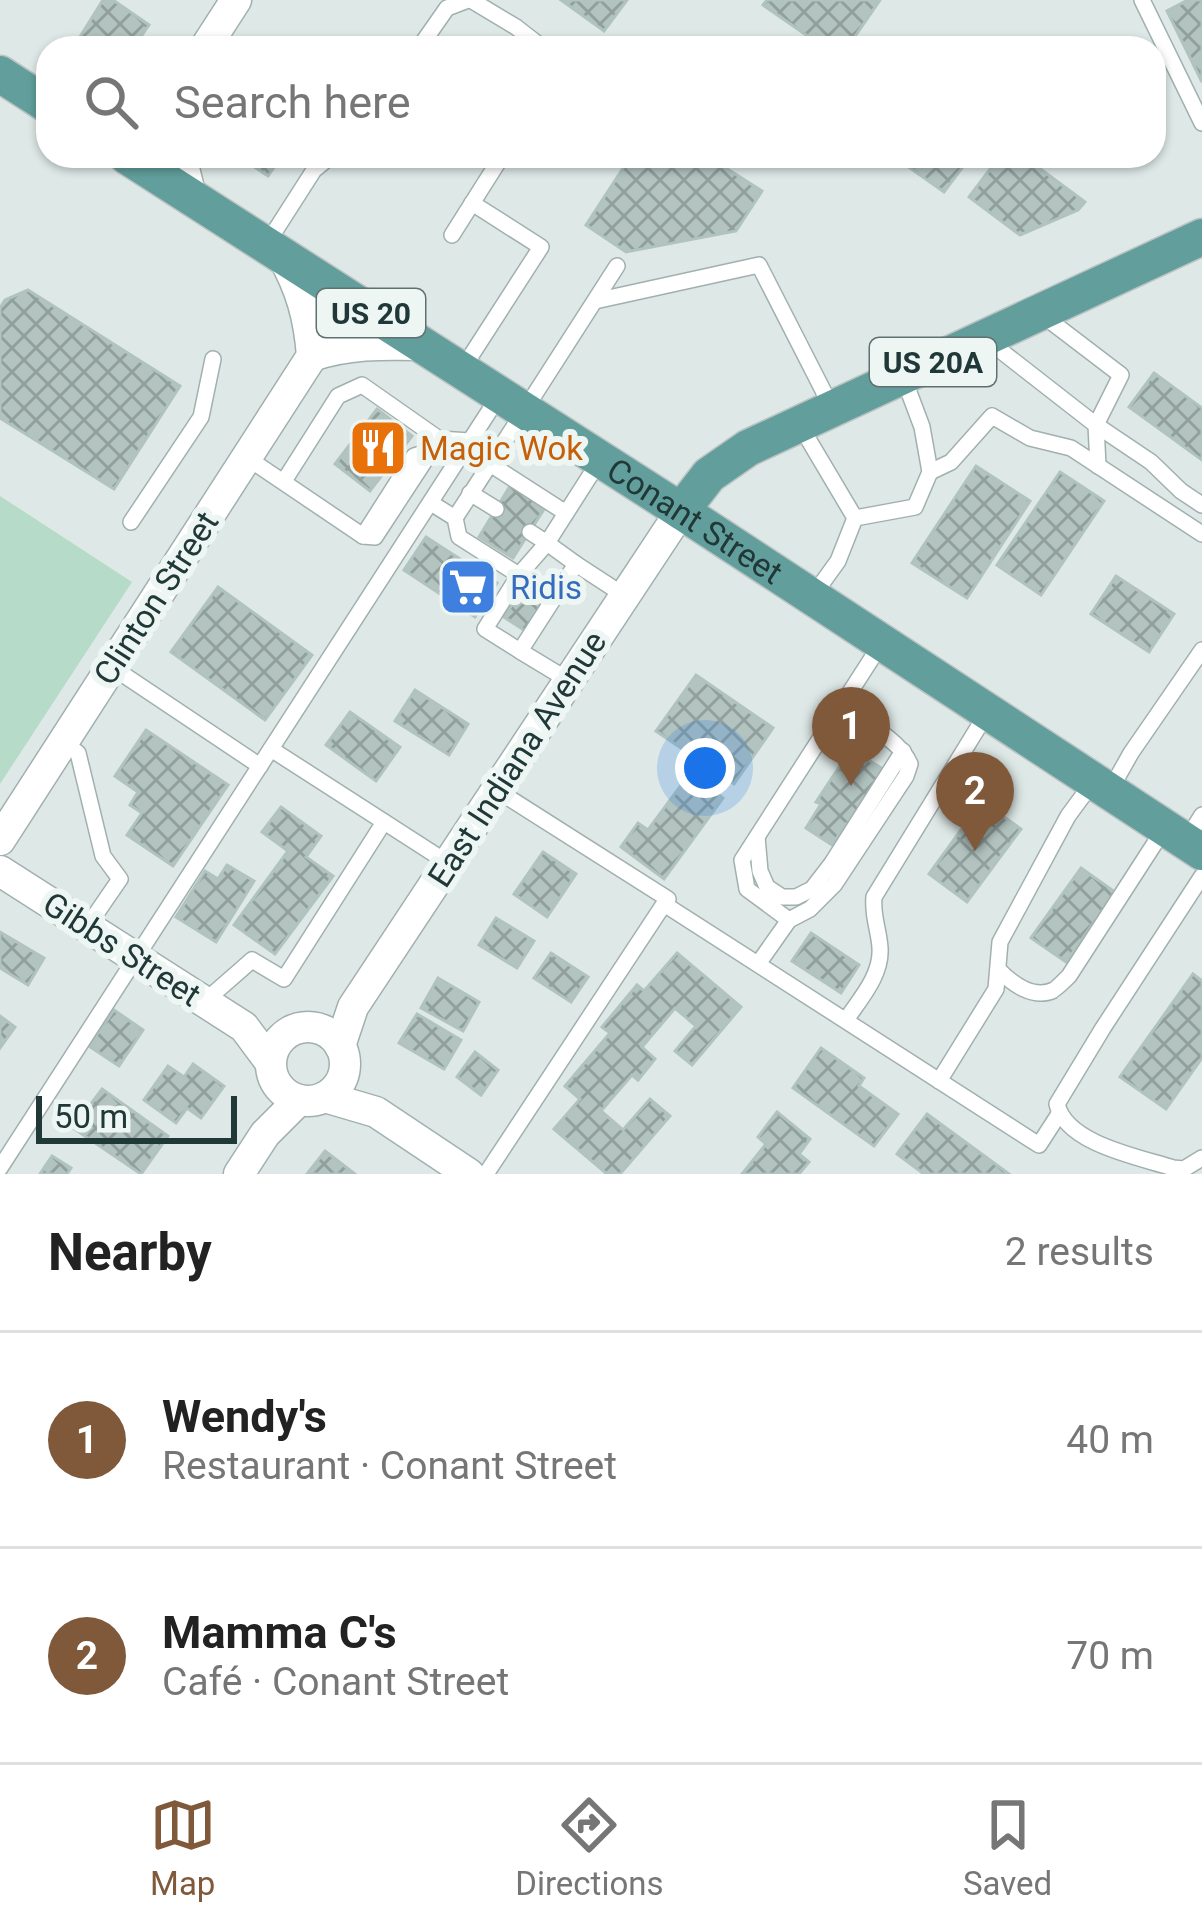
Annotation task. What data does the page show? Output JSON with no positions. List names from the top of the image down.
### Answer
{
  "streets": {
    "main road": ["US 20", "US 20A", "Conant Street"],
    "street": ["Clinton Street", "East Indiana Avenue", "Gibbs Street"]
  },
  "crossings": [
    ["US 20A", "Conant Street"],
    ["US 20A", "East Indiana Avenue"],
    ["Conant Street", "East Indiana Avenue"],
    ["East Indiana Avenue", "Gibbs Street"]
  ],
  "places": {
    "restaurant": ["Magic Wok"],
    "supermarket": ["Ridis"]
  },
  "scale_bar": "50 m",
  "page": {
    "search": "Search here",
    "pins": ["1", "2"],
    "scale": "50 m",
    "heading": ["Nearby", "2 results"],
    "list": [
      {
        "mark": "1",
        "name": "Wendy's",
        "note": "Restaurant · Conant Street",
        "value": "40 m"
      },
      {
        "mark": "2",
        "name": "Mamma C's",
        "note": "Café · Conant Street",
        "value": "70 m"
      }
    ],
    "nav": ["Map", "Directions", "Saved"]
  }
}
